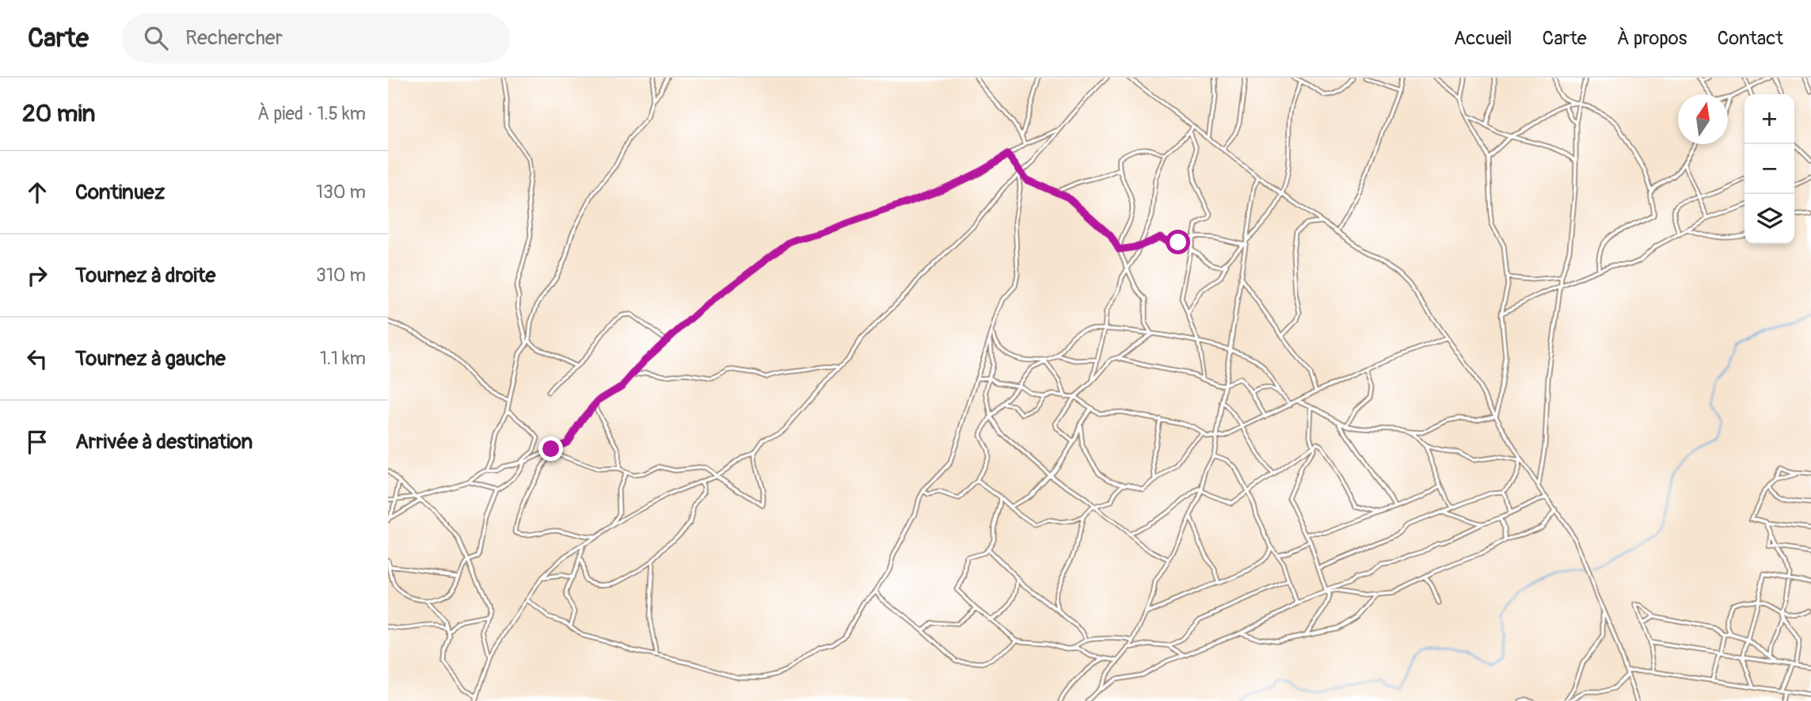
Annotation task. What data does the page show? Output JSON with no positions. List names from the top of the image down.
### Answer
{
  "north": "top",
  "page": {
    "header": "Carte",
    "search": "Rechercher",
    "nav": [
      "Accueil",
      "Carte",
      "À propos",
      "Contact"
    ],
    "heading": ["20 min", "À pied · 1.5 km"],
    "map_buttons": ["+", "−"],
    "list": [
      ["Continuez", "130 m"],
      ["Tournez à droite", "310 m"],
      ["Tournez à gauche", "1.1 km"],
      "Arrivée à destination"
    ]
  }
}
